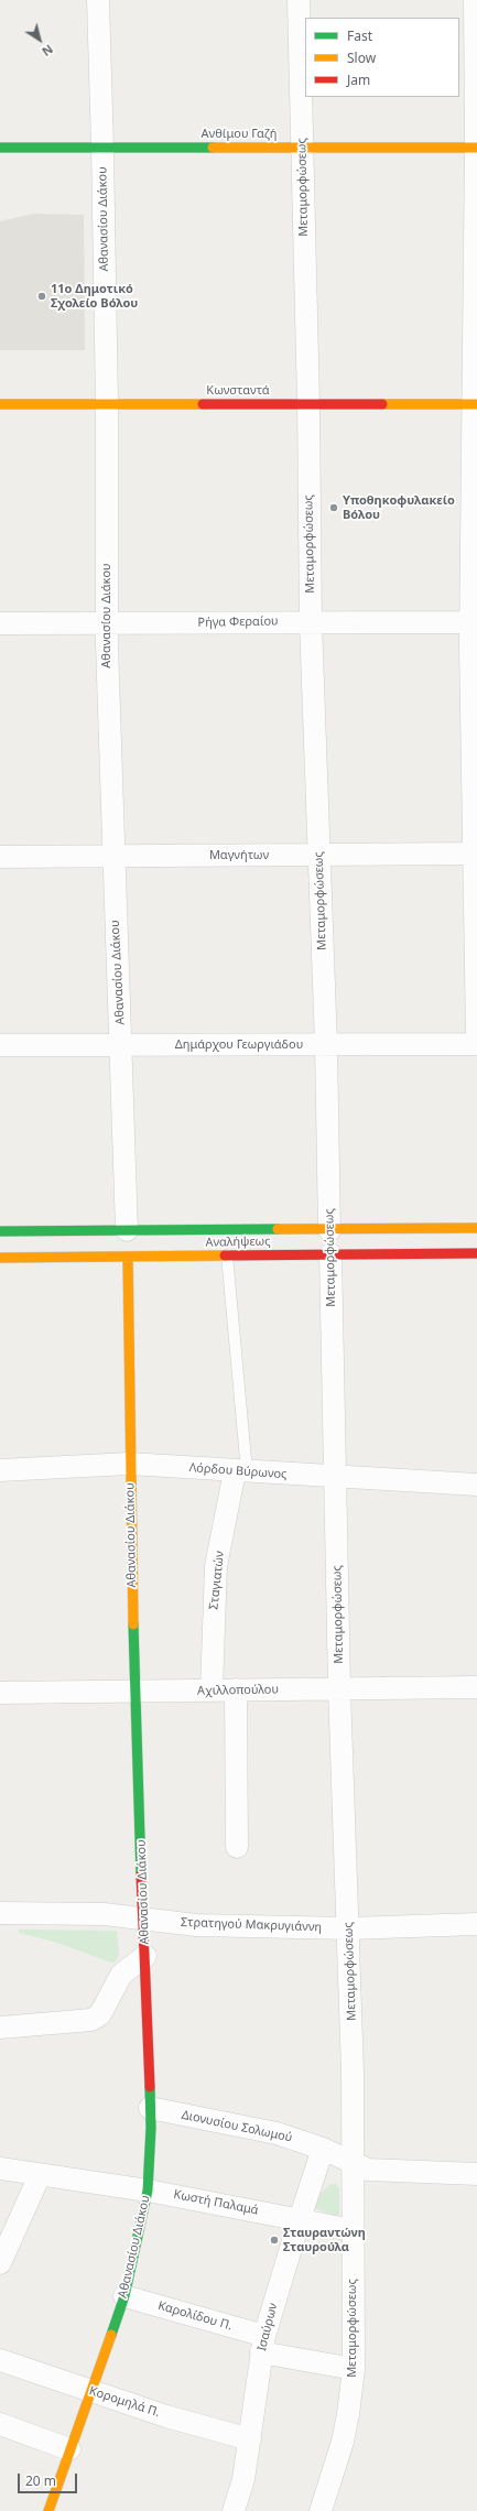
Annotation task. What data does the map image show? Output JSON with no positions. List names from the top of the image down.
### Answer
{
  "streets": {
    "street": [
      "Ανθίμου Γαζή",
      "Μεταμορφώσεως",
      "Αθανασίου Διάκου",
      "Κωνσταντά",
      "Ρήγα Φεραίου",
      "Μαγνήτων",
      "Δημάρχου Γεωργιάδου",
      "Αναλήψεως",
      "Λόρδου Βύρωνος",
      "Σταγιατών",
      "Αχιλλοπούλου",
      "Στρατηγού Μακρυγιάννη",
      "Διονυσίου Σολωμού",
      "Κωστή Παλαμά",
      "Καρολίδου Π.",
      "Ισαύρων",
      "Κορομηλά Π."
    ]
  },
  "crossings": [
    ["Ανθίμου Γαζή", "Μεταμορφώσεως"],
    ["Ανθίμου Γαζή", "Αθανασίου Διάκου"],
    ["Μεταμορφώσεως", "Κωνσταντά"],
    ["Μεταμορφώσεως", "Ρήγα Φεραίου"],
    ["Μεταμορφώσεως", "Μαγνήτων"],
    ["Μεταμορφώσεως", "Δημάρχου Γεωργιάδου"],
    ["Μεταμορφώσεως", "Αναλήψεως"],
    ["Μεταμορφώσεως", "Λόρδου Βύρωνος"],
    ["Μεταμορφώσεως", "Αχιλλοπούλου"],
    ["Μεταμορφώσεως", "Στρατηγού Μακρυγιάννη"],
    ["Μεταμορφώσεως", "Διονυσίου Σολωμού"],
    ["Μεταμορφώσεως", "Κωστή Παλαμά"],
    ["Μεταμορφώσεως", "Καρολίδου Π."],
    ["Αθανασίου Διάκου", "Κωνσταντά"],
    ["Αθανασίου Διάκου", "Ρήγα Φεραίου"],
    ["Αθανασίου Διάκου", "Μαγνήτων"],
    ["Αθανασίου Διάκου", "Δημάρχου Γεωργιάδου"],
    ["Αθανασίου Διάκου", "Αναλήψεως"],
    ["Αθανασίου Διάκου", "Λόρδου Βύρωνος"],
    ["Αθανασίου Διάκου", "Αχιλλοπούλου"],
    ["Αθανασίου Διάκου", "Στρατηγού Μακρυγιάννη"],
    ["Αθανασίου Διάκου", "Διονυσίου Σολωμού"],
    ["Αθανασίου Διάκου", "Κωστή Παλαμά"],
    ["Αθανασίου Διάκου", "Καρολίδου Π."],
    ["Αθανασίου Διάκου", "Κορομηλά Π."],
    ["Αναλήψεως", "Σταγιατών"],
    ["Λόρδου Βύρωνος", "Σταγιατών"],
    ["Σταγιατών", "Αχιλλοπούλου"],
    ["Διονυσίου Σολωμού", "Ισαύρων"],
    ["Κωστή Παλαμά", "Ισαύρων"],
    ["Καρολίδου Π.", "Ισαύρων"],
    ["Ισαύρων", "Κορομηλά Π."]
  ],
  "places": ["11ο Δημοτικό Σχολείο Βόλου", "Υποθηκοφυλακείο Βόλου", "Σταυραντώνη Σταυρούλα"],
  "legend": ["Fast", "Slow", "Jam"],
  "scale_bar": "20 m",
  "north": "bottom right"
}
